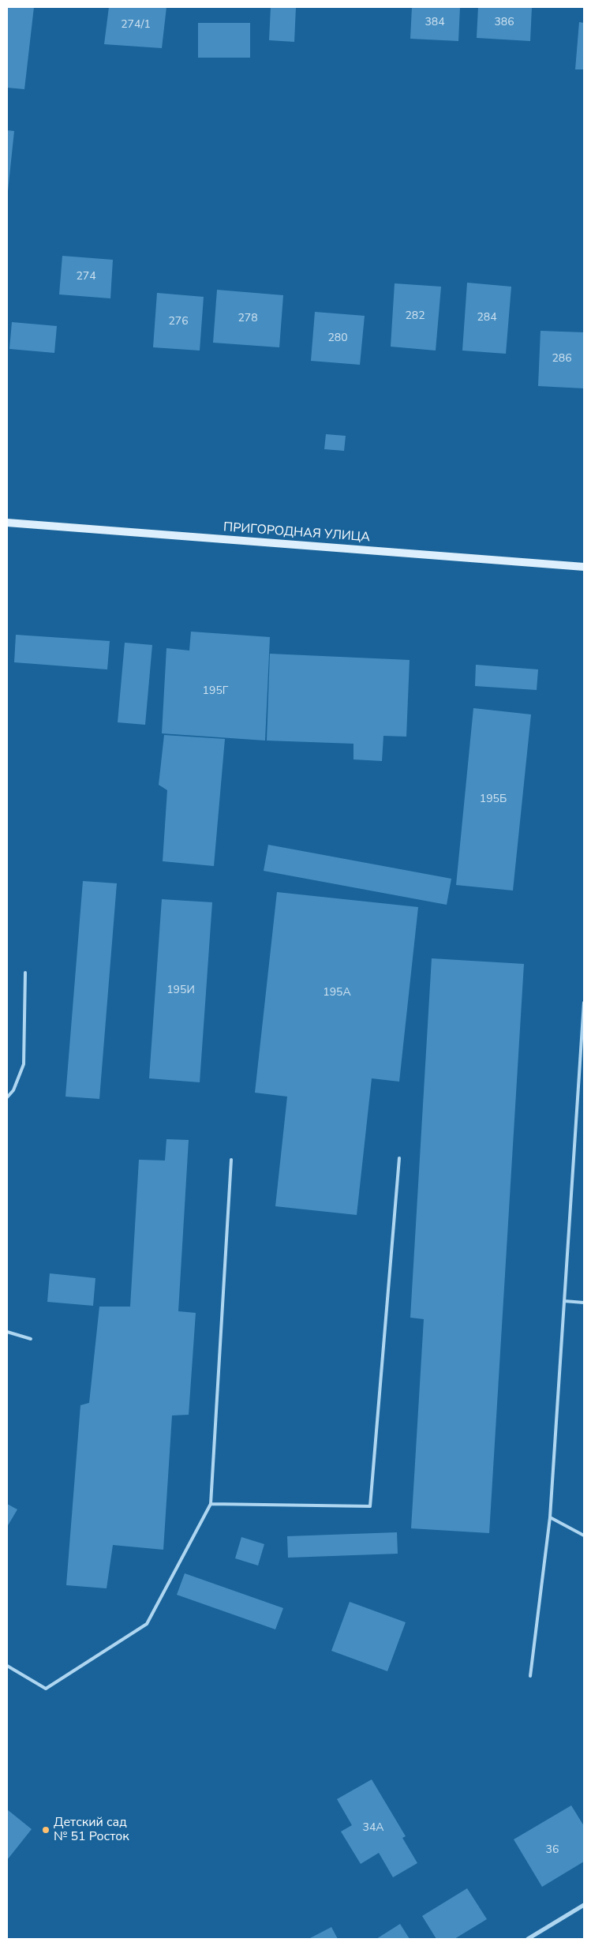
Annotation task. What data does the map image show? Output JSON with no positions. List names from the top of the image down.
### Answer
{
  "streets": {
    "street": ["ПРИГОРОДНАЯ УЛИЦА"]
  },
  "places": ["Детский сад № 51 Росток"],
  "house_numbers": [
    "384",
    "386",
    "274/1",
    "274",
    "282",
    "284",
    "278",
    "276",
    "280",
    "286",
    "195Г",
    "195Б",
    "195И",
    "195А",
    "34А",
    "36"
  ]
}
